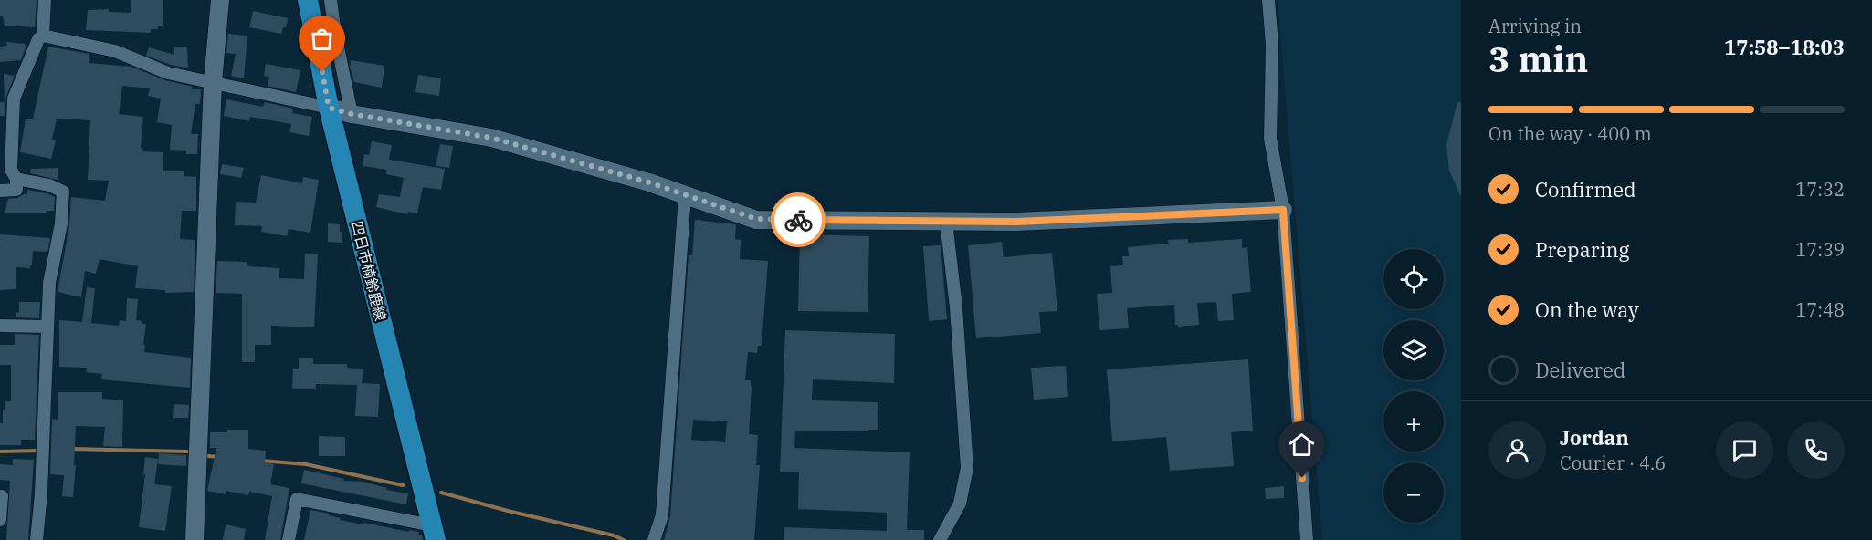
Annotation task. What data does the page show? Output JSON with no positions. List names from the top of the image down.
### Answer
{
  "streets": {
    "main road": ["四日市楠鈴鹿線"]
  },
  "page": {
    "heading": ["3 min", "Arriving in", "17:58–18:03"],
    "panel": ["Jordan", "Courier · 4.6"],
    "bar": "On the way · 400 m",
    "list": [
      ["Confirmed", "17:32"],
      ["Preparing", "17:39"],
      ["On the way", "17:48"],
      "Delivered"
    ],
    "map_buttons": ["+", "−"]
  }
}
